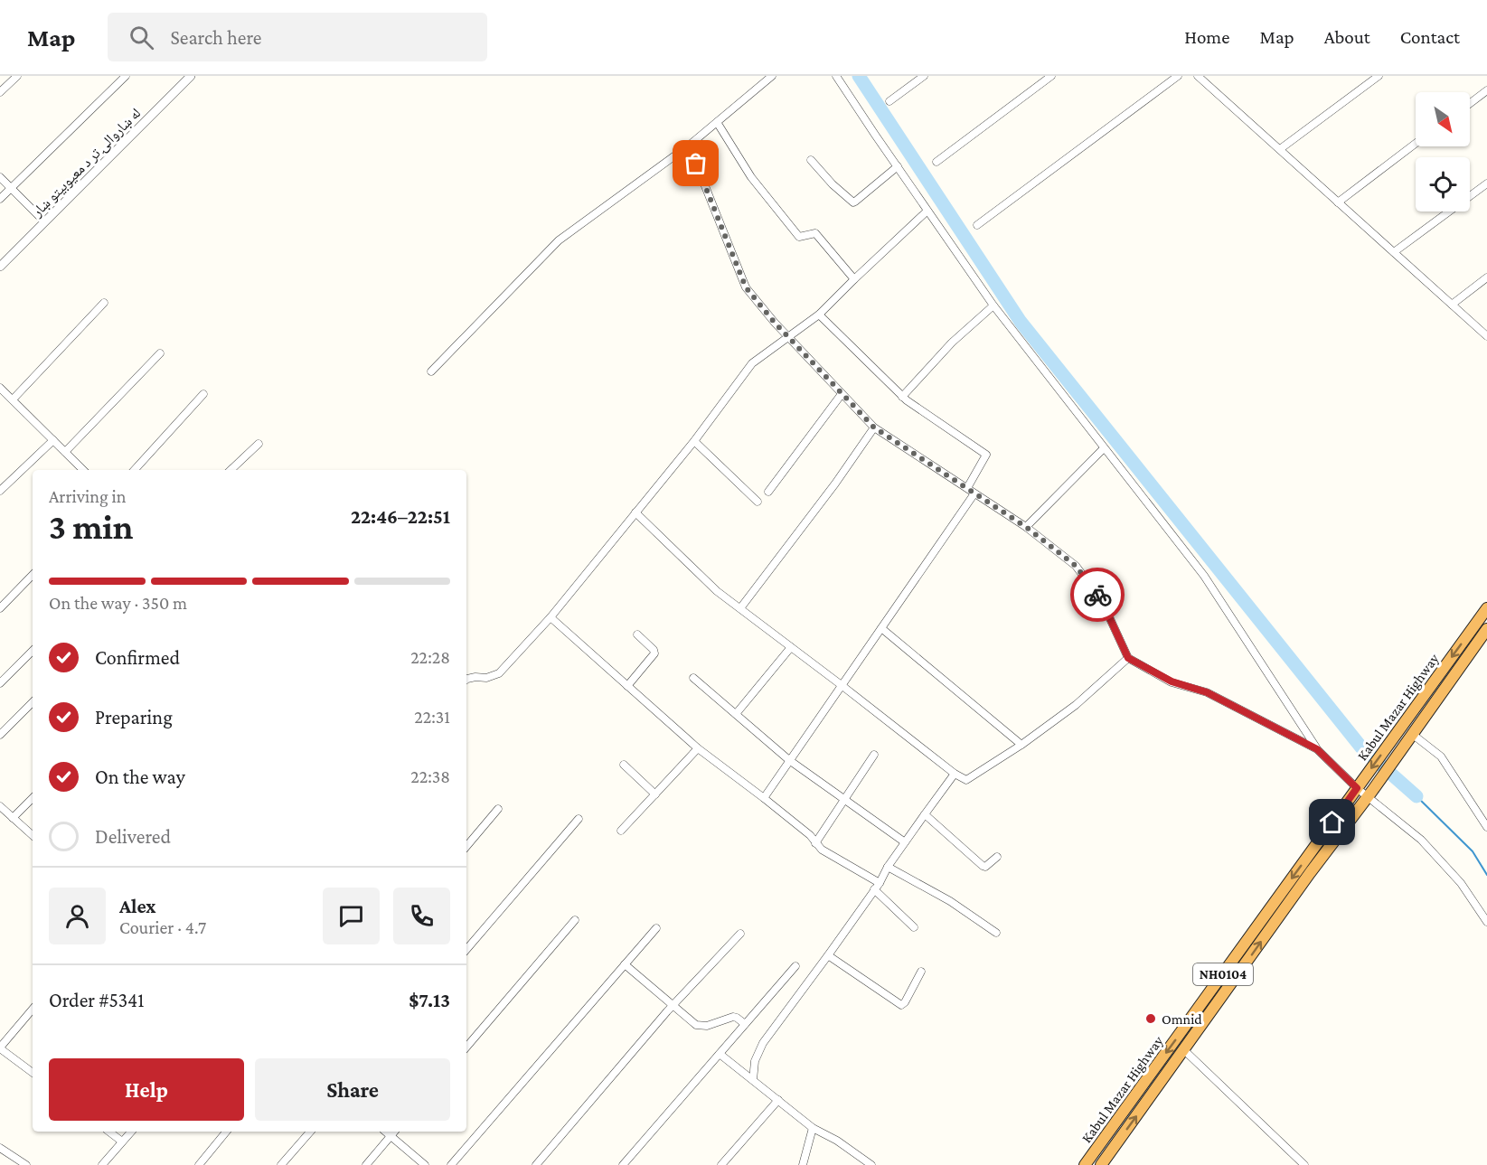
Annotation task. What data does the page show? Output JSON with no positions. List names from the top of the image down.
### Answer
{
  "streets": {
    "highway": ["Kabul Mazar Highway", "NH0104"],
    "street": ["له ښاروالۍ تر د معیوبیتو ښار"]
  },
  "places": ["Omnid"],
  "north": "bottom right",
  "page": {
    "header": "Map",
    "search": "Search here",
    "nav": [
      "Home",
      "Map",
      "About",
      "Contact"
    ],
    "heading": ["3 min", "Arriving in", "22:46–22:51"],
    "panel": [
      "Alex",
      "Courier · 4.7",
      "Order #5341",
      "$7.13"
    ],
    "bar": "On the way · 350 m",
    "list": [
      ["Confirmed", "22:28"],
      ["Preparing", "22:31"],
      ["On the way", "22:38"],
      "Delivered"
    ],
    "buttons": ["Help", "Share"]
  }
}
